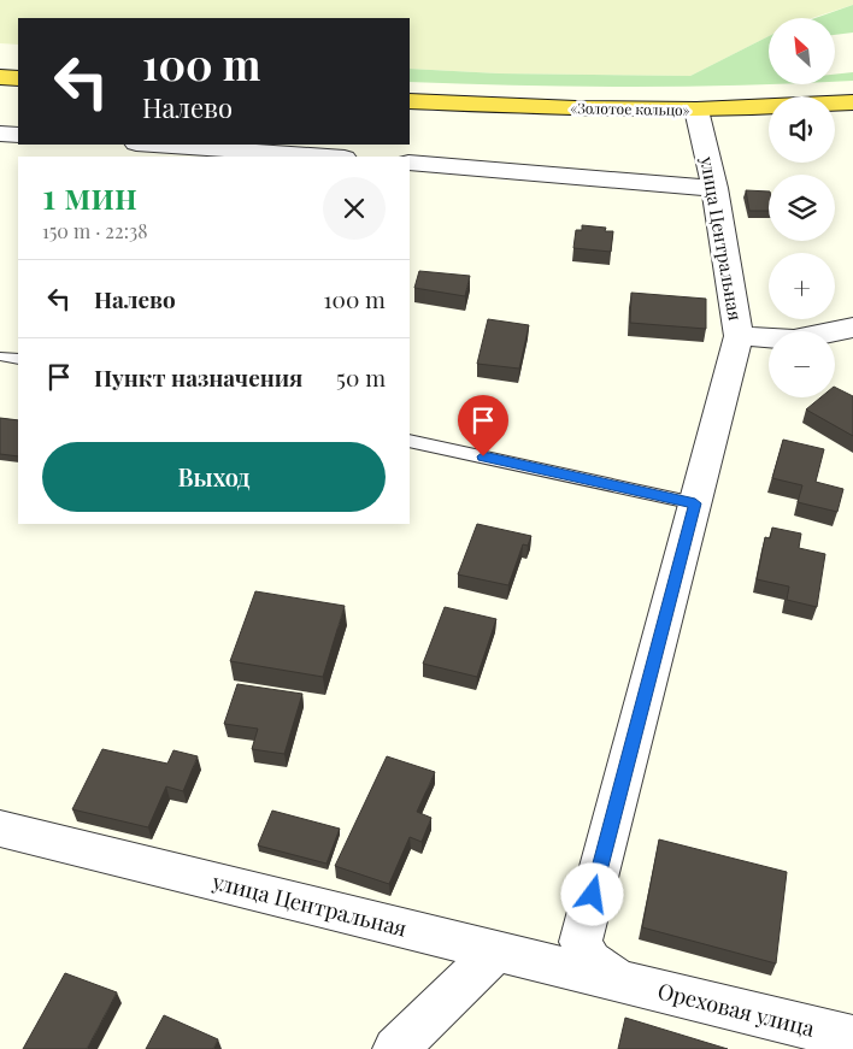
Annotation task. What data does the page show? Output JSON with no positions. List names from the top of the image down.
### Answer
{
  "streets": {
    "highway": ["«Золотое кольцо»"],
    "street": ["улица Центральная", "Ореховая улица"]
  },
  "crossings": [
    ["«Золотое кольцо»", "улица Центральная"],
    ["улица Центральная", "Ореховая улица"]
  ],
  "north": "top left",
  "page": {
    "map_buttons": ["+", "−"],
    "turn": ["100 m", "Налево"],
    "heading": ["1 мин", "150 m · 22:38"],
    "list": [
      {
        "name": "Налево",
        "value": "100 m"
      },
      {
        "name": "Пункт назначения",
        "value": "50 m"
      }
    ],
    "buttons": "Выход"
  }
}
